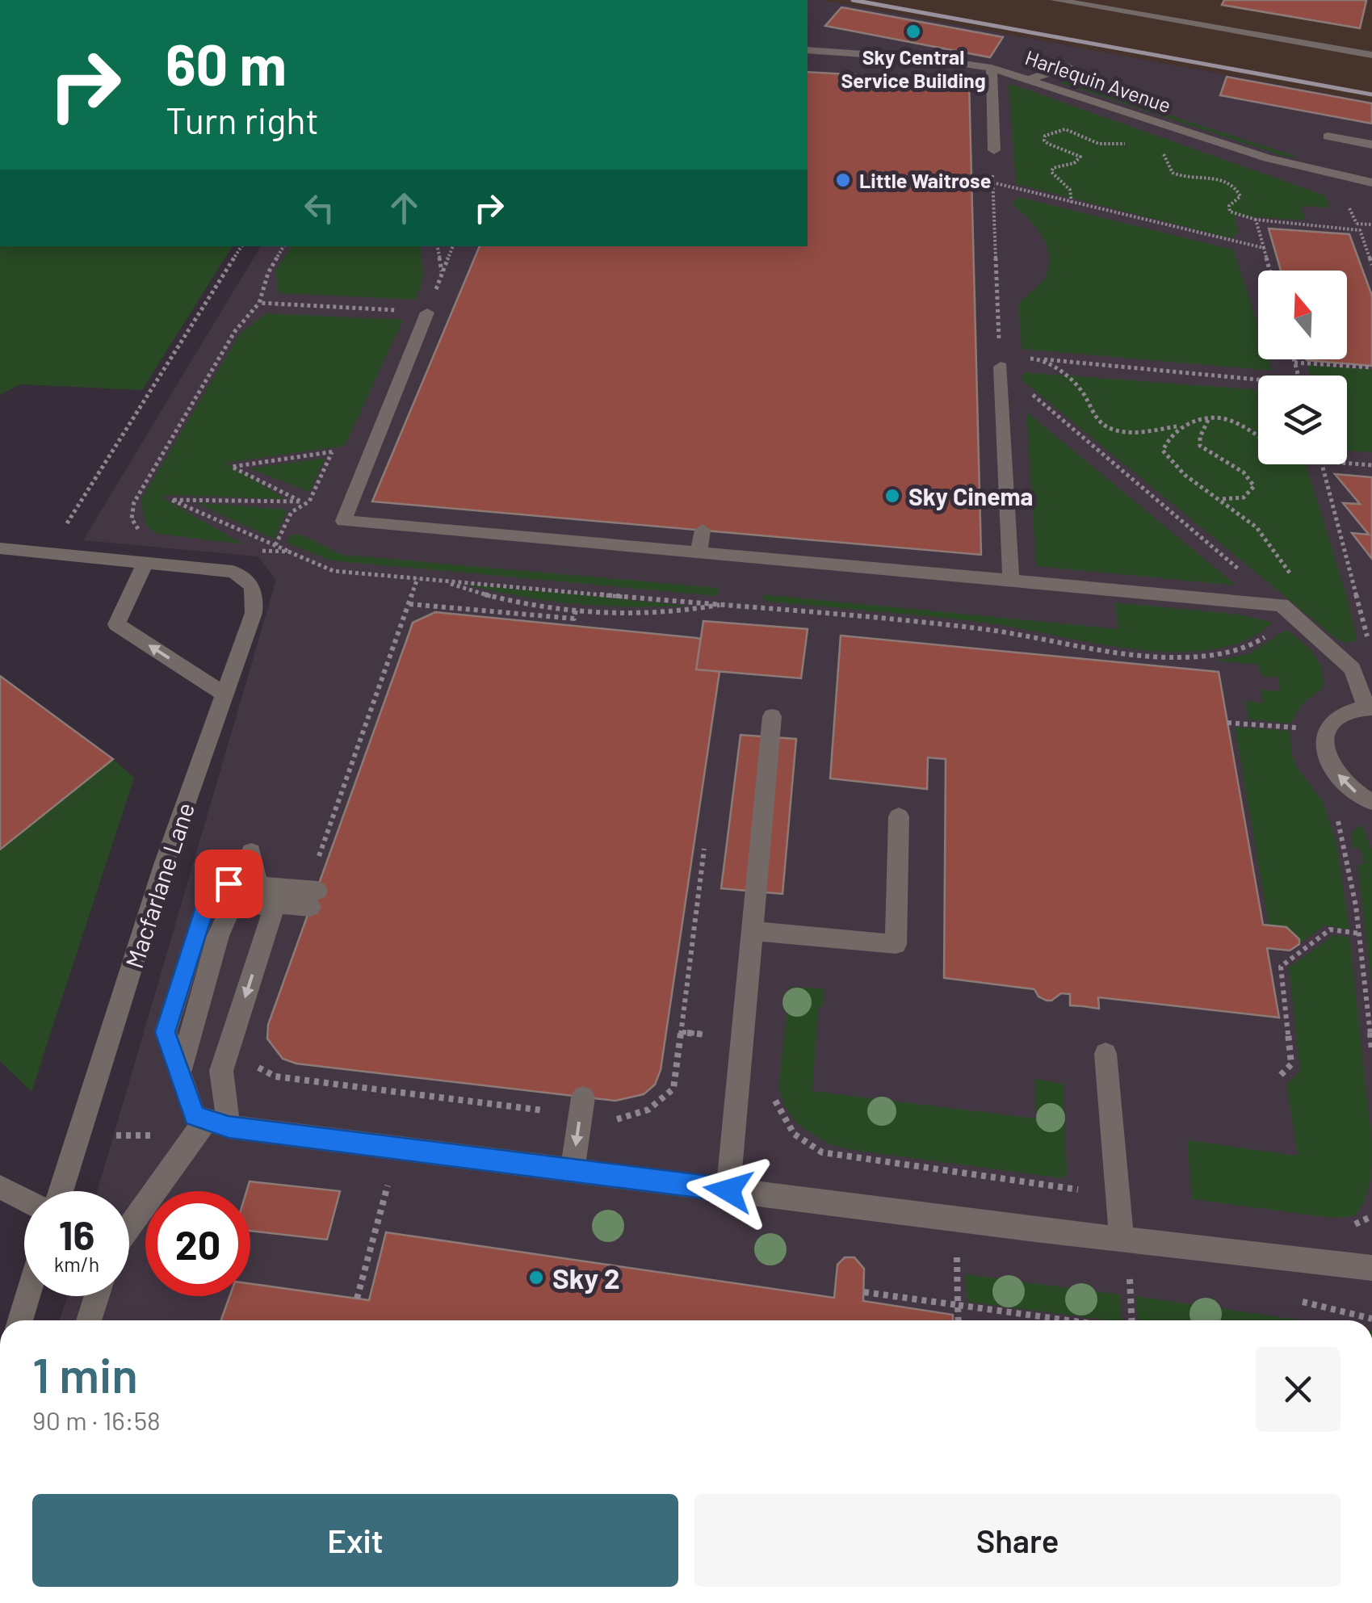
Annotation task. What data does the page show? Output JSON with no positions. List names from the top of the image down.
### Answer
{
  "streets": {
    "street": ["Harlequin Avenue", "Macfarlane Lane"]
  },
  "places": [
    "Sky Central Service Building",
    "Little Waitrose",
    "Sky Cinema",
    "Sky 2"
  ],
  "north": "top",
  "page": {
    "turn": ["60 m", "Turn right"],
    "speed": "16 km/h",
    "limit": "20",
    "heading": ["1 min", "90 m · 16:58"],
    "buttons": ["Exit", "Share"]
  }
}
